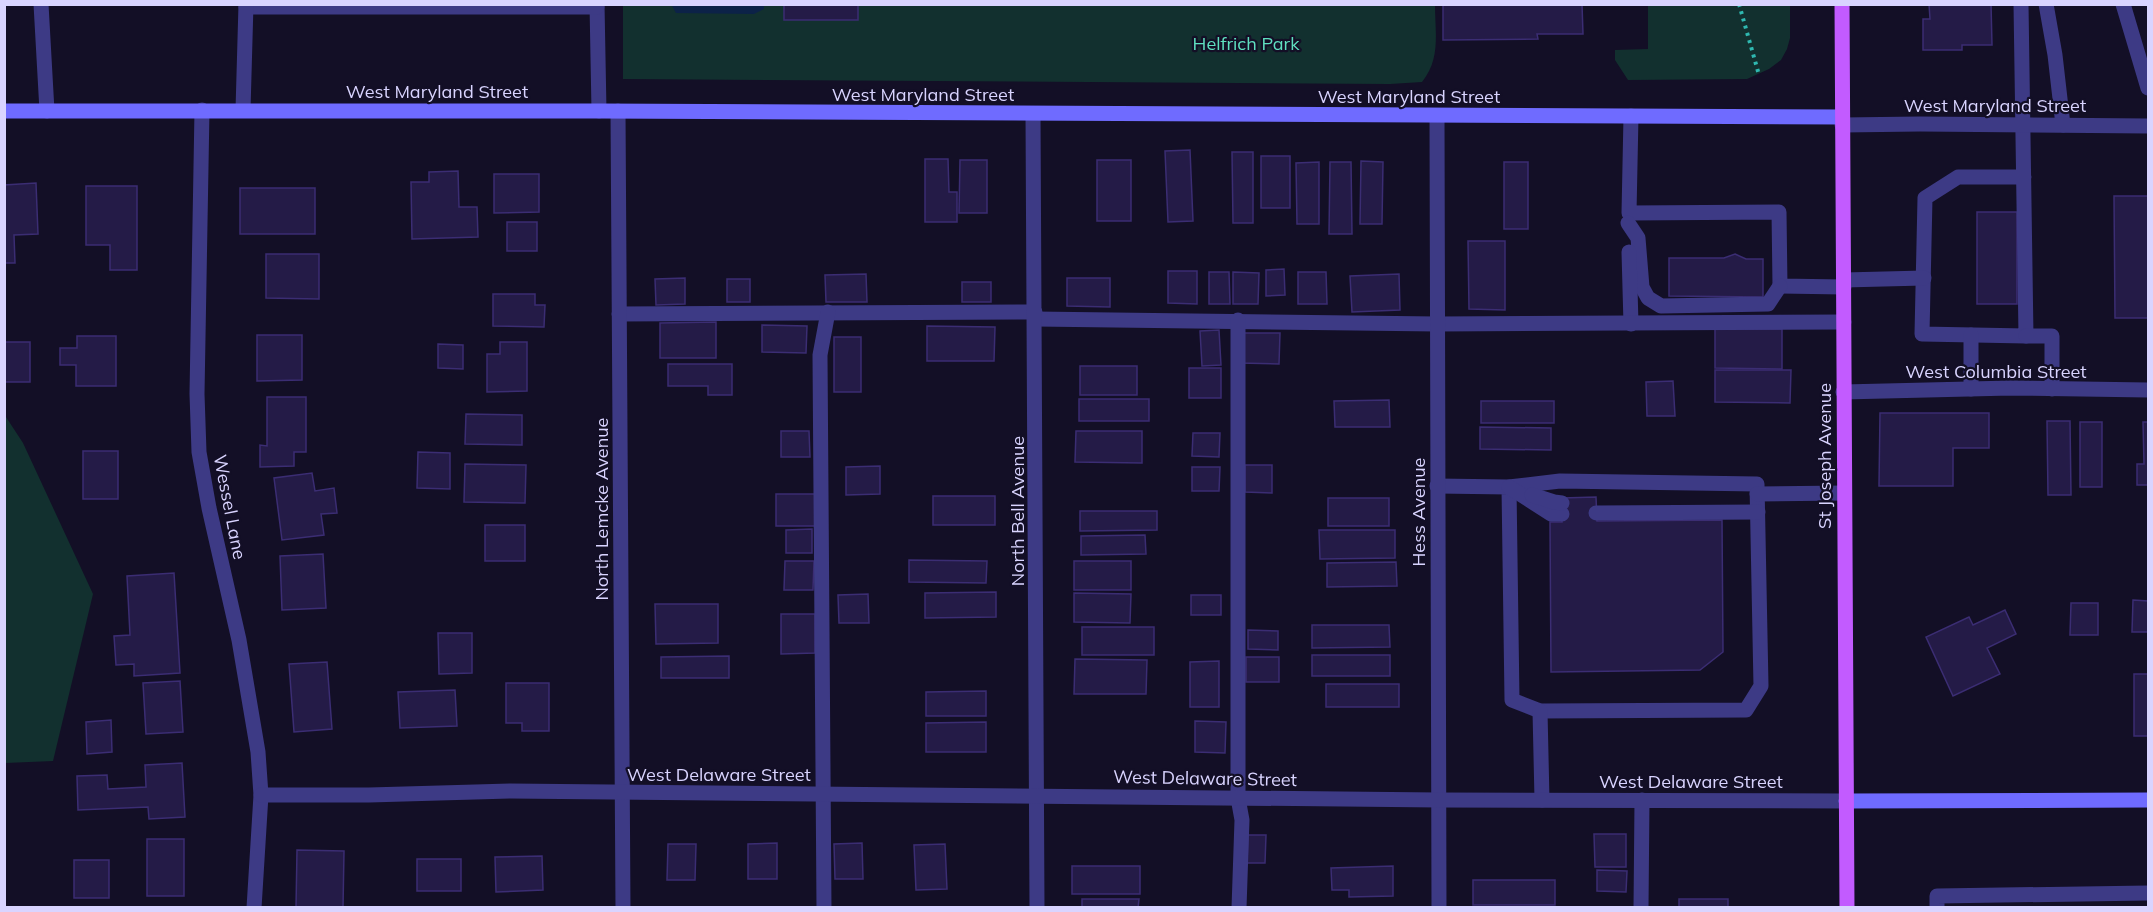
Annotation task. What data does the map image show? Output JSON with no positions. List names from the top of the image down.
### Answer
{
  "streets": {
    "main road": ["St Joseph Avenue"],
    "street": [
      "West Maryland Street",
      "West Columbia Street",
      "Wessel Lane",
      "North Lemcke Avenue",
      "North Bell Avenue",
      "Hess Avenue",
      "West Delaware Street"
    ]
  },
  "crossings": [
    ["West Maryland Street", "St Joseph Avenue"],
    ["West Maryland Street", "Wessel Lane"],
    ["West Maryland Street", "North Lemcke Avenue"],
    ["West Maryland Street", "North Bell Avenue"],
    ["West Maryland Street", "Hess Avenue"],
    ["West Columbia Street", "St Joseph Avenue"],
    ["St Joseph Avenue", "West Delaware Street"],
    ["Wessel Lane", "West Delaware Street"],
    ["North Lemcke Avenue", "West Delaware Street"],
    ["North Bell Avenue", "West Delaware Street"],
    ["Hess Avenue", "West Delaware Street"]
  ],
  "parks": ["Helfrich Park"]
}
